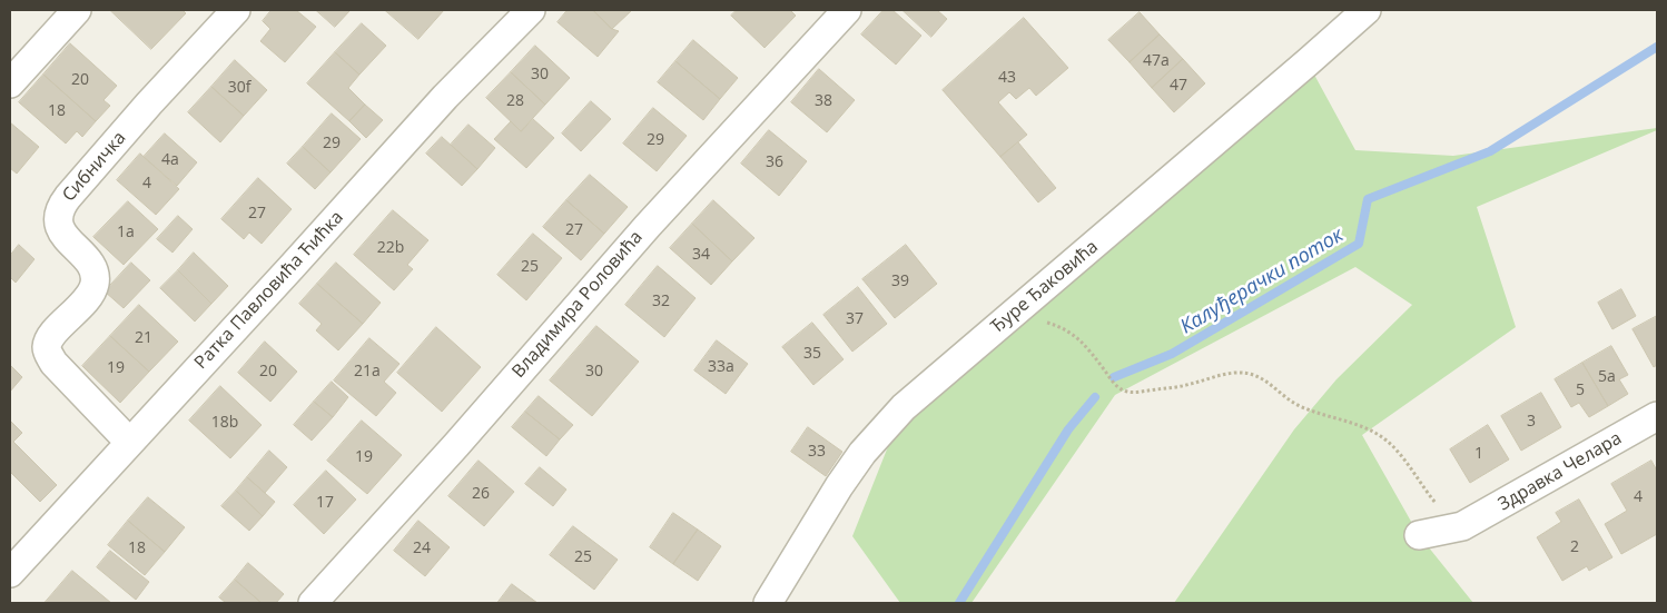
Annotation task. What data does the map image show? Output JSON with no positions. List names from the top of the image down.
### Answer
{
  "streets": {
    "street": [
      "Сибничка",
      "Ђуре Ђаковића",
      "Ратка Павловића Ћићка",
      "Владимира Роловића",
      "Здравка Челара"
    ]
  },
  "crossings": [
    ["Сибничка", "Ратка Павловића Ћићка"]
  ],
  "water": ["Калуђерачки поток"],
  "house_numbers": [
    "47a",
    "30",
    "43",
    "20",
    "47",
    "30f",
    "28",
    "38",
    "18",
    "29",
    "29",
    "4a",
    "36",
    "4",
    "27",
    "27",
    "1a",
    "22b",
    "34",
    "25",
    "39",
    "32",
    "37",
    "21",
    "35",
    "33a",
    "19",
    "20",
    "21a",
    "30",
    "5a",
    "5",
    "3",
    "18b",
    "33",
    "1",
    "19",
    "26",
    "4",
    "17",
    "2",
    "18",
    "24",
    "25"
  ]
}
